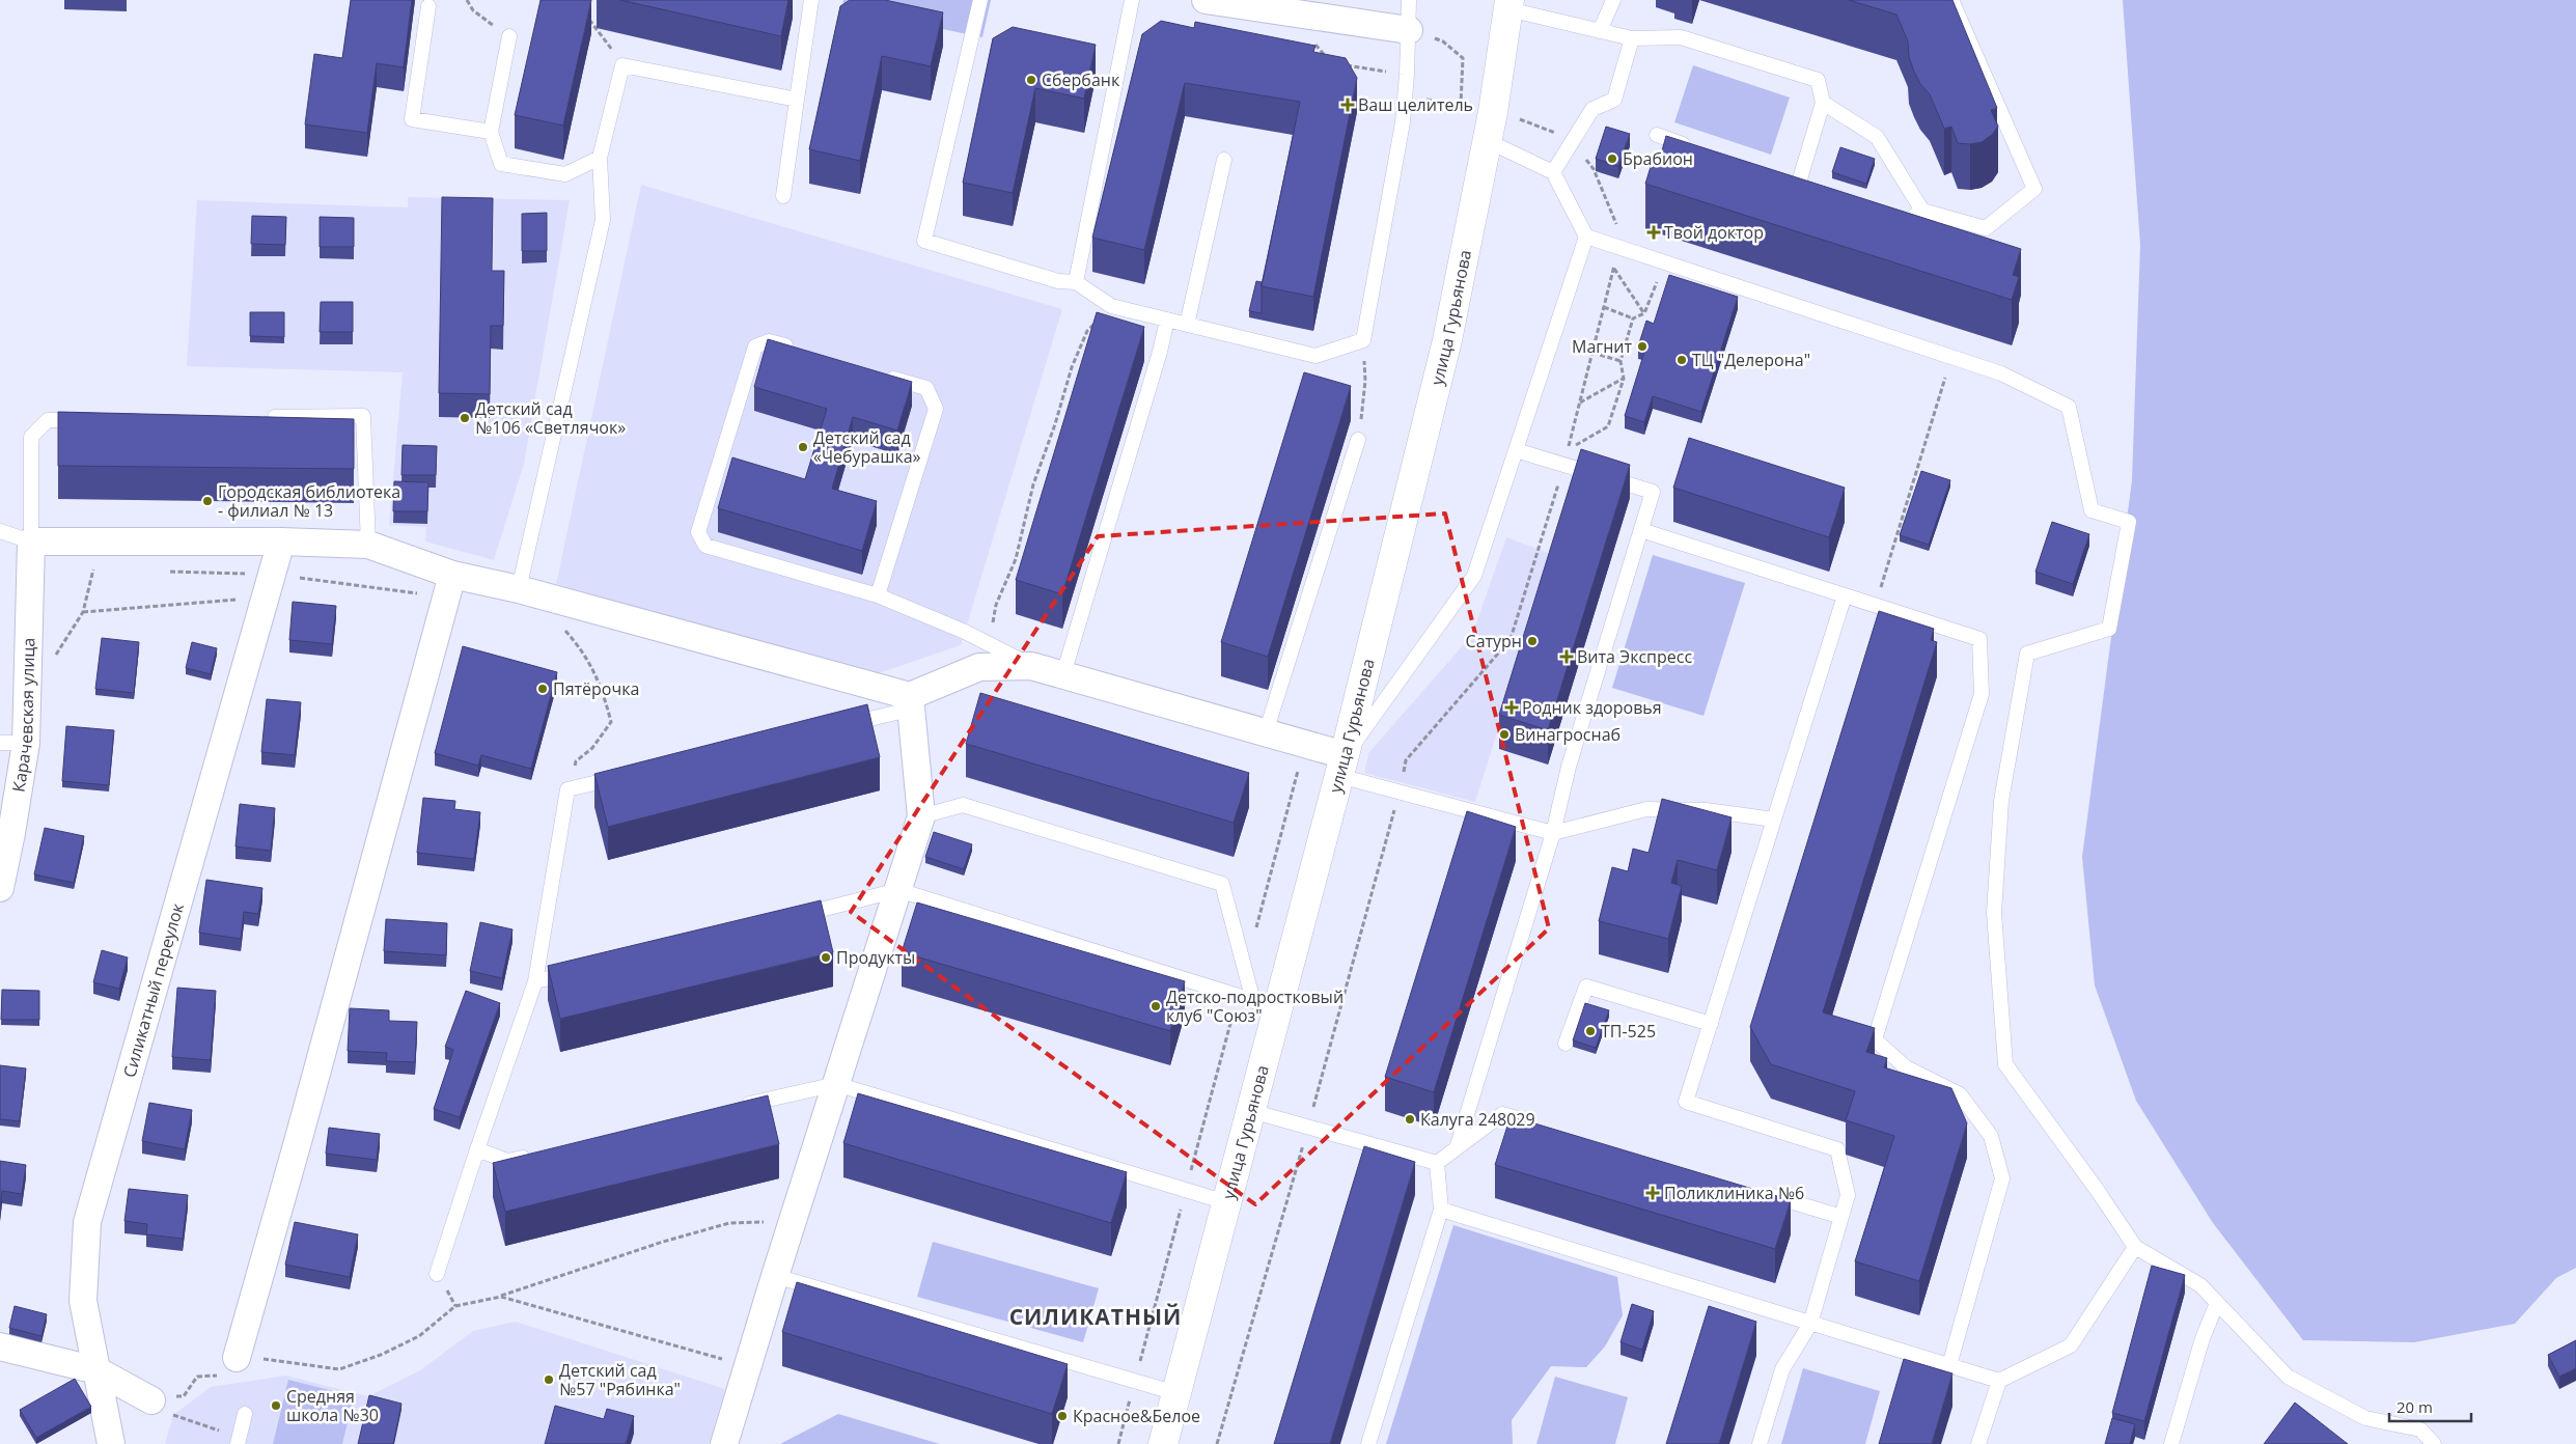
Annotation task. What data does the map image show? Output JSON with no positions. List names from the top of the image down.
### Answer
{
  "streets": {
    "street": ["улица Гурьянова", "Карачевская улица", "Силикатный переулок"]
  },
  "districts": ["СИЛИКАТНЫЙ"],
  "places": {
    "other": [
      "Сбербанк",
      "Брабион",
      "Магнит",
      "ТЦ \"Делерона\"",
      "Детский сад №106 «Светлячок»",
      "Детский сад «Чебурашка»",
      "Городская библиотека - филиал № 13",
      "Сатурн",
      "Пятёрочка",
      "Винагроснаб",
      "Продукты",
      "Детско-подростковый клуб \"Союз\"",
      "ТП-525",
      "Калуга 248029",
      "Детский сад №57 \"Рябинка\"",
      "Средняя школа №30",
      "Красное&Белое"
    ],
    "health": [
      "Ваш целитель",
      "Твой доктор",
      "Вита Экспресс",
      "Родник здоровья",
      "Поликлиника №6"
    ]
  },
  "scale_bar": "20 m"
}
